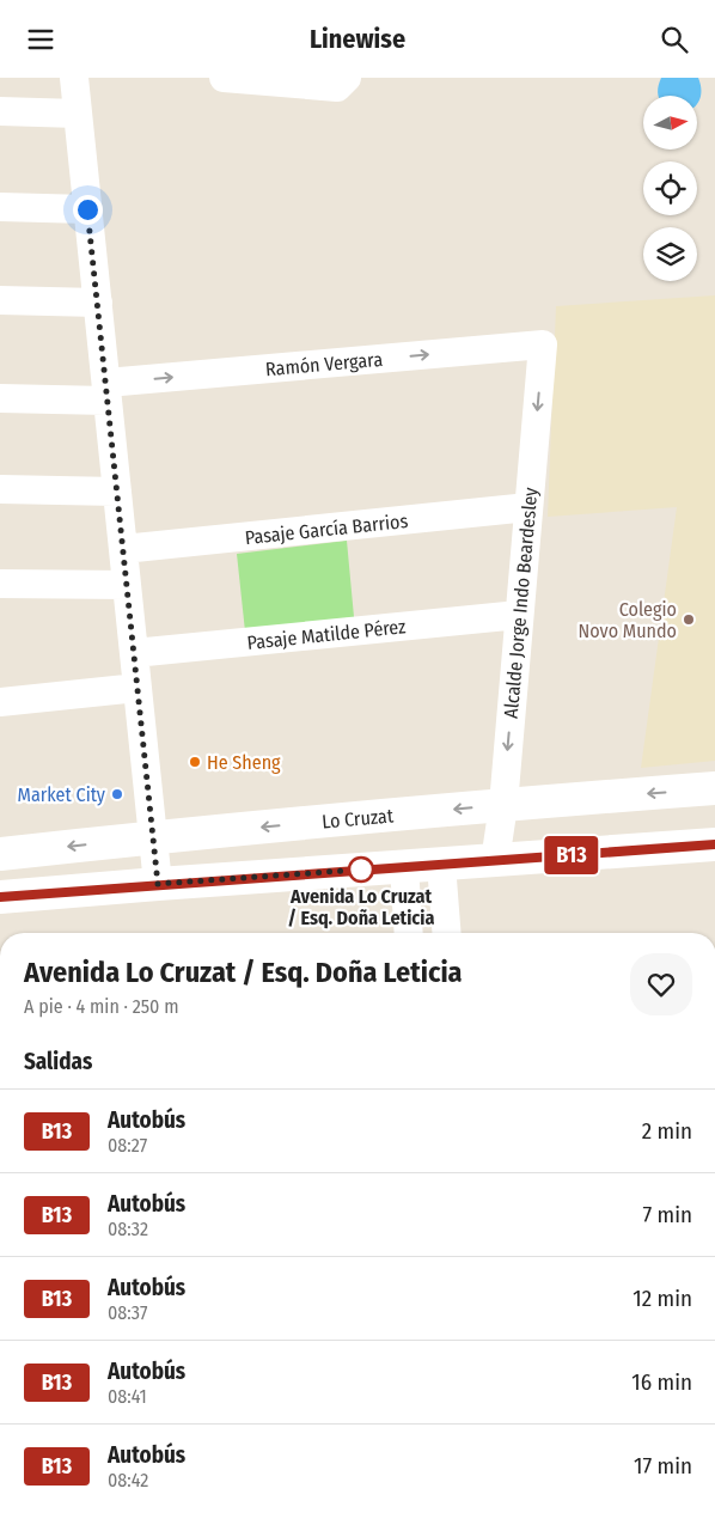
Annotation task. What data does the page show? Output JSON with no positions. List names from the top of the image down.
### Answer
{
  "streets": {
    "main road": ["Lo Cruzat"],
    "street": [
      "Ramón Vergara",
      "Pasaje García Barrios",
      "Alcalde Jorge Indo Beardesley",
      "Pasaje Matilde Pérez"
    ]
  },
  "crossings": [
    ["Ramón Vergara", "Alcalde Jorge Indo Beardesley"],
    ["Pasaje García Barrios", "Alcalde Jorge Indo Beardesley"],
    ["Alcalde Jorge Indo Beardesley", "Pasaje Matilde Pérez"],
    ["Alcalde Jorge Indo Beardesley", "Lo Cruzat"]
  ],
  "one_way": ["Ramón Vergara", "Alcalde Jorge Indo Beardesley"],
  "places": [
    "Colegio Novo Mundo",
    "He Sheng",
    "Market City",
    "Avenida Lo Cruzat / Esq. Doña Leticia"
  ],
  "lines": ["bus line B13"],
  "north": "right",
  "page": {
    "header": "Linewise",
    "on_map": "B13",
    "heading": [
      ["Avenida Lo Cruzat / Esq. Doña Leticia", "A pie · 4 min · 250 m"],
      "Salidas"
    ],
    "list": [
      {
        "mark": "B13",
        "name": "Autobús",
        "note": "08:27",
        "value": "2 min"
      },
      {
        "mark": "B13",
        "name": "Autobús",
        "note": "08:32",
        "value": "7 min"
      },
      {
        "mark": "B13",
        "name": "Autobús",
        "note": "08:37",
        "value": "12 min"
      },
      {
        "mark": "B13",
        "name": "Autobús",
        "note": "08:41",
        "value": "16 min"
      },
      {
        "mark": "B13",
        "name": "Autobús",
        "note": "08:42",
        "value": "17 min"
      }
    ]
  }
}
